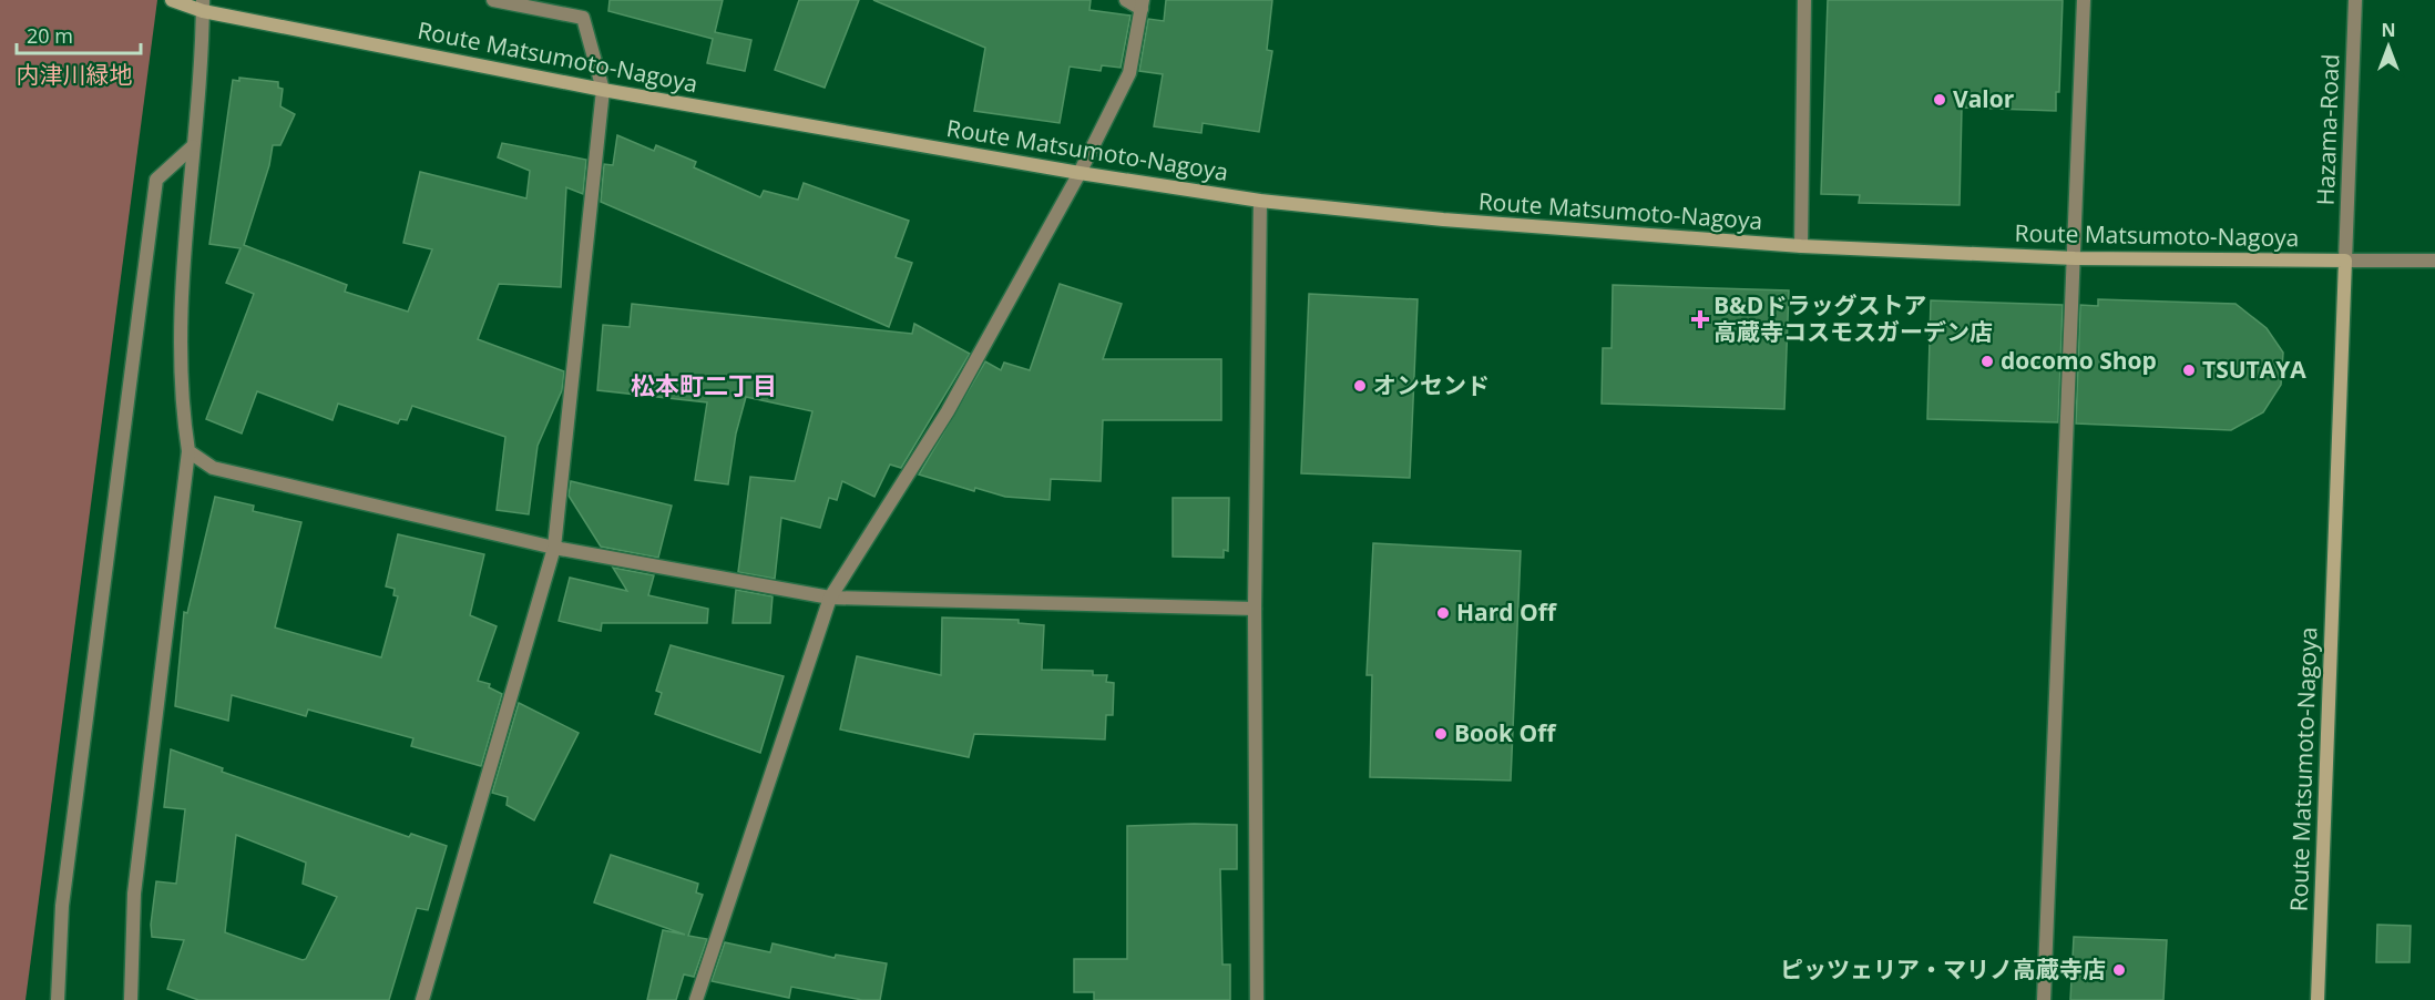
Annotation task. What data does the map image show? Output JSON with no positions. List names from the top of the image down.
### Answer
{
  "streets": {
    "main road": ["Route Matsumoto-Nagoya"],
    "street": ["Hazama-Road"]
  },
  "crossings": [
    ["Route Matsumoto-Nagoya", "Hazama-Road"]
  ],
  "districts": ["松本町二丁目"],
  "parks": ["内津川緑地"],
  "places": {
    "other": [
      "Valor",
      "docomo Shop",
      "TSUTAYA",
      "オンセンド",
      "Hard Off",
      "Book Off",
      "ピッツェリア・マリノ高蔵寺店"
    ],
    "health": ["B&Dドラッグストア 高蔵寺コスモスガーデン店"]
  },
  "scale_bar": "20 m",
  "north": "top"
}
